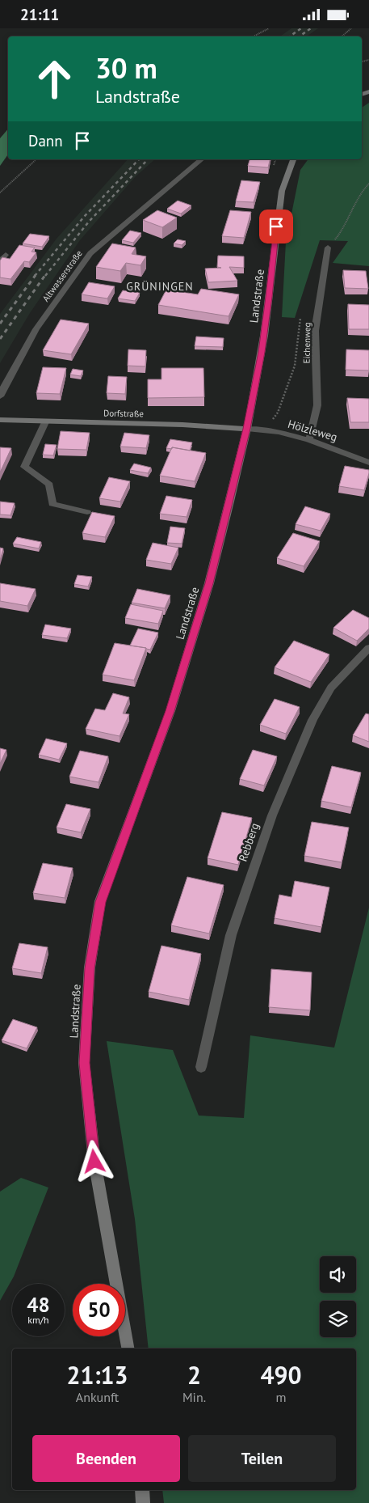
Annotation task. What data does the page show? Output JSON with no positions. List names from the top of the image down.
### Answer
{
  "streets": {
    "main road": ["Landstraße", "Dorfstraße"],
    "street": [
      "Altwasserstraße",
      "Eichenweg",
      "Hölzleweg",
      "Rebberg"
    ]
  },
  "crossings": [
    ["Landstraße", "Dorfstraße"],
    ["Landstraße", "Hölzleweg"],
    ["Eichenweg", "Hölzleweg"],
    ["Dorfstraße", "Hölzleweg"]
  ],
  "districts": ["GRÜNINGEN"],
  "page": {
    "status": "21:11",
    "turn": ["30 m", "Landstraße"],
    "then": "Dann",
    "speed": "48 km/h",
    "limit": "50",
    "eta": [
      "21:13",
      "Ankunft",
      "2",
      "Min.",
      "490",
      "m"
    ],
    "buttons": ["Beenden", "Teilen"]
  }
}
